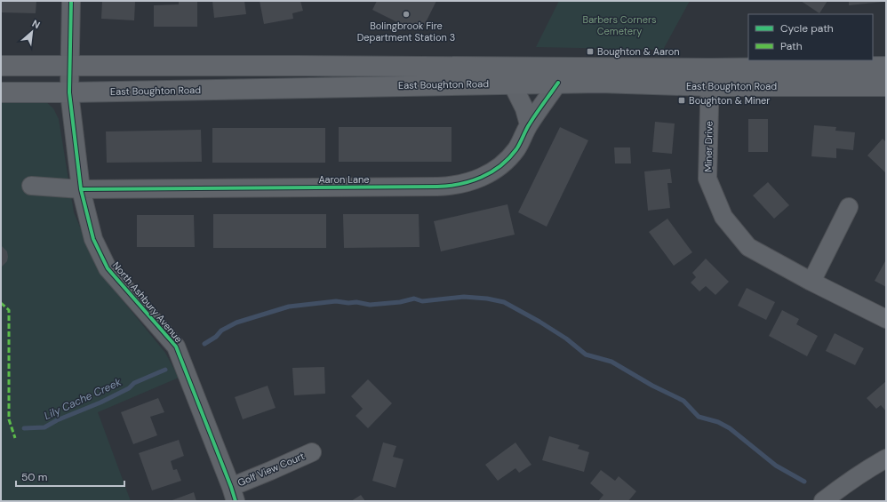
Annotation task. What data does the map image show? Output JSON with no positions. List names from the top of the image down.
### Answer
{
  "streets": {
    "main road": ["East Boughton Road"],
    "street": [
      "Miner Drive",
      "Aaron Lane",
      "North Ashbury Avenue",
      "Golf View Court"
    ]
  },
  "crossings": [
    ["East Boughton Road", "Miner Drive"],
    ["East Boughton Road", "Aaron Lane"],
    ["East Boughton Road", "North Ashbury Avenue"],
    ["Aaron Lane", "North Ashbury Avenue"],
    ["North Ashbury Avenue", "Golf View Court"]
  ],
  "water": ["Lily Cache Creek"],
  "parks": ["Barbers Corners Cemetery"],
  "places": {
    "other": ["Bolingbrook Fire Department Station 3"],
    "transit": ["Boughton & Aaron", "Boughton & Miner"]
  },
  "legend": ["Cycle path", "Path"],
  "scale_bar": "50 m",
  "north": "top right"
}
